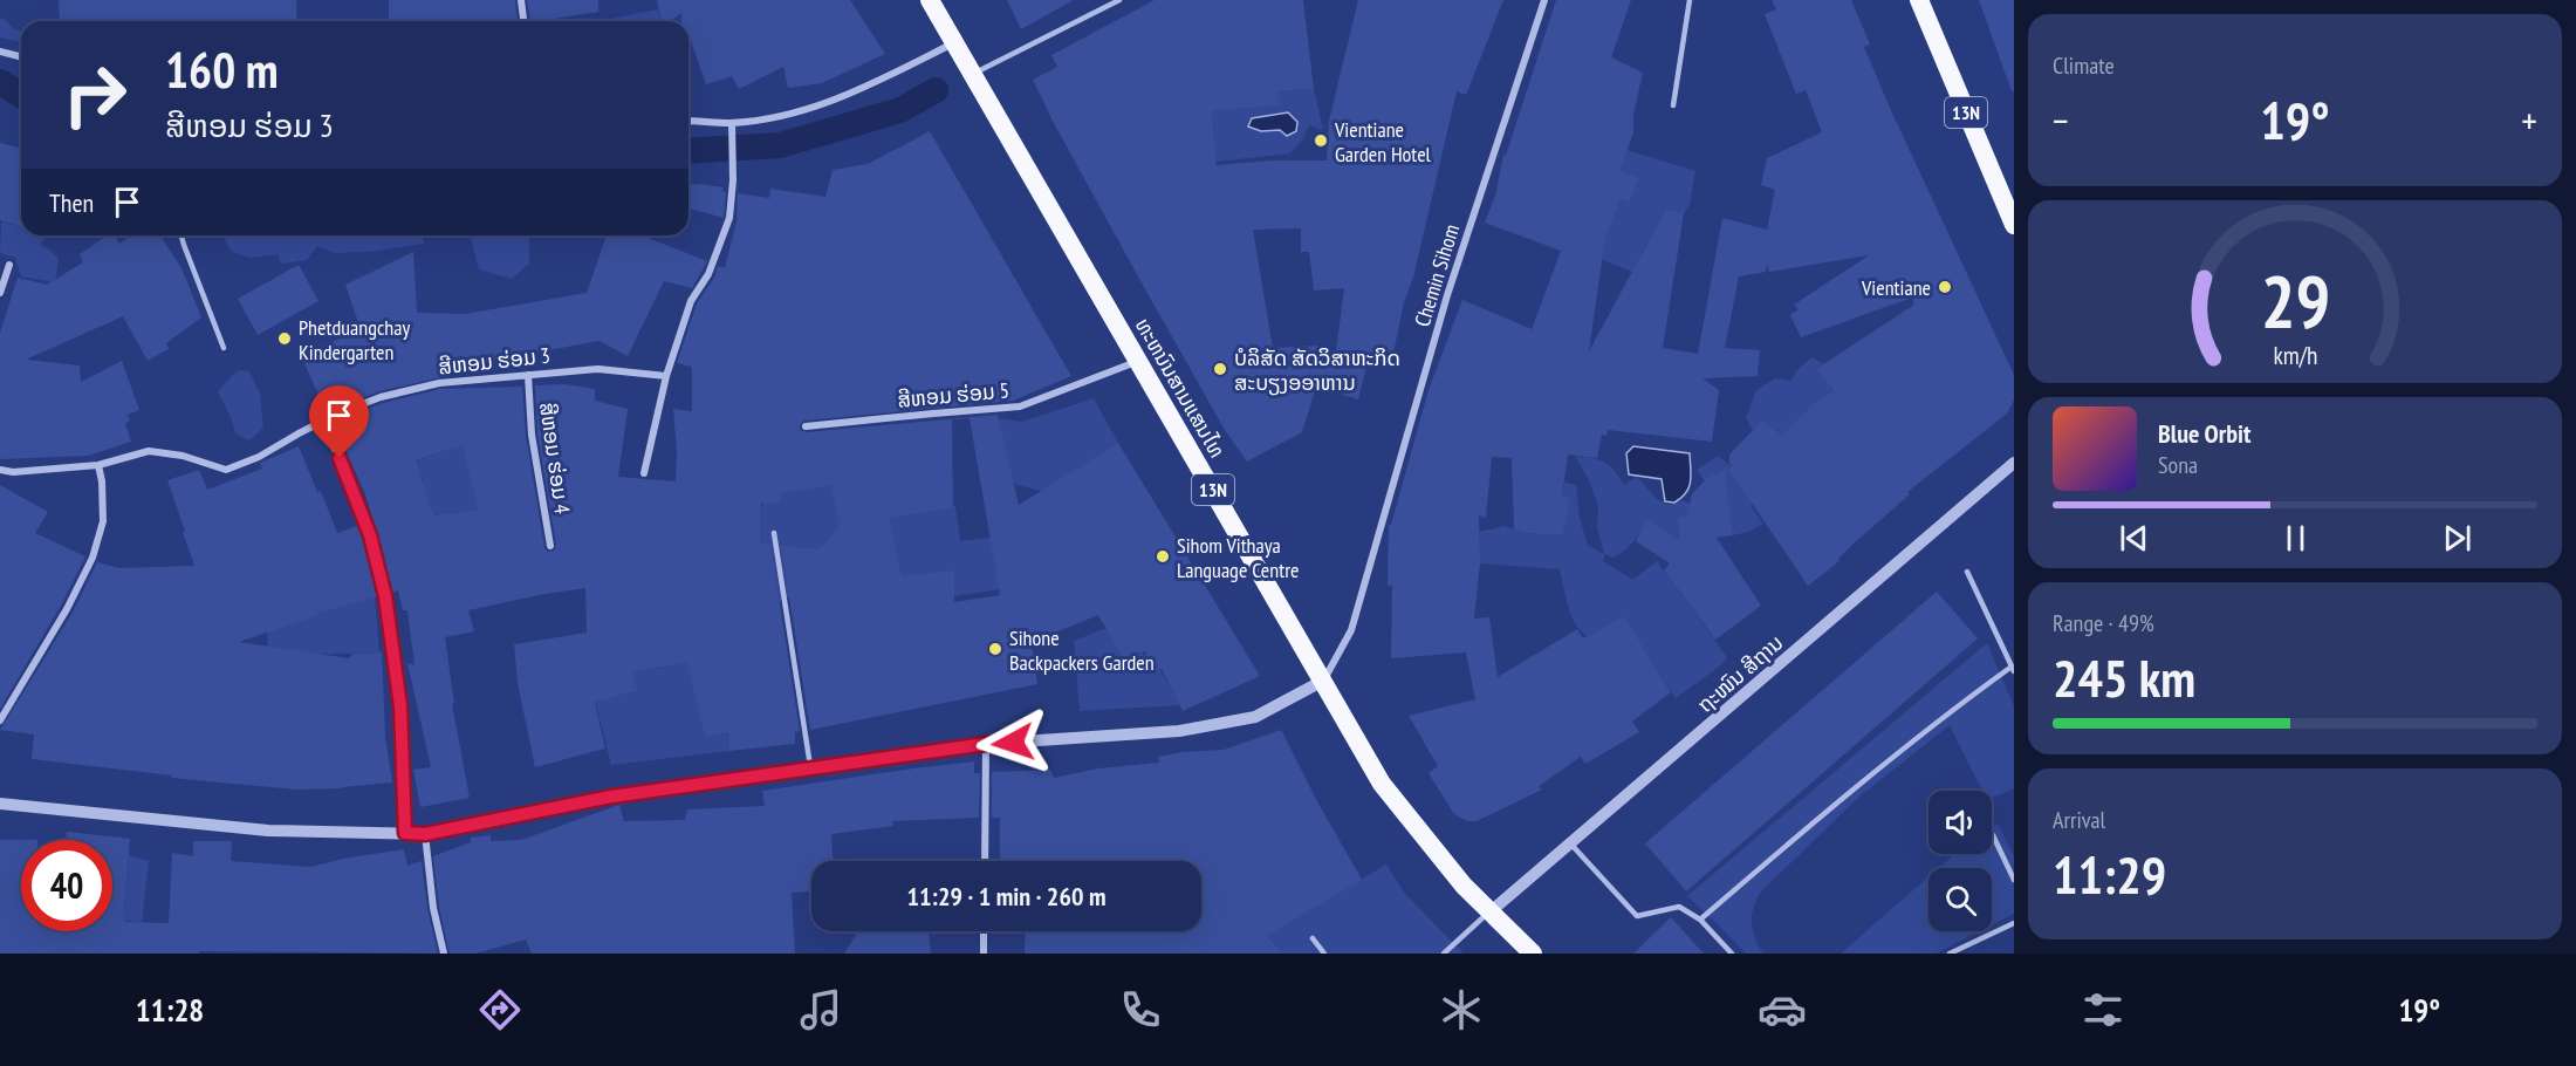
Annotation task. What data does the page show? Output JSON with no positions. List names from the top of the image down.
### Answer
{
  "streets": {
    "highway": ["13N", "ທະຫນົນສາມແສນໄທ"],
    "street": [
      "Chemin Sihom",
      "ສີຫອມ ຮ່ອມ 3",
      "ສີຫອມ ຮ່ອມ 5",
      "ສີຫອມ ຮ່ອມ 4",
      "ຖະໜົນ ສີຖານ"
    ]
  },
  "crossings": [
    ["Chemin Sihom", "ທະຫນົນສາມແສນໄທ"],
    ["ສີຫອມ ຮ່ອມ 3", "ສີຫອມ ຮ່ອມ 4"],
    ["ທະຫນົນສາມແສນໄທ", "ສີຫອມ ຮ່ອມ 5"],
    ["ທະຫນົນສາມແສນໄທ", "ຖະໜົນ ສີຖານ"]
  ],
  "places": [
    "Vientiane Garden Hotel",
    "Vientiane",
    "Phetduangchay Kindergarten",
    "ບໍລິສັດ ສັດວິສາຫະກິດ ສະບຽງອອາຫານ",
    "Sihom Vithaya Language Centre",
    "Sihone Backpackers Garden"
  ],
  "page": {
    "tile": [
      "Climate",
      ["Range · 49%", "245 km"],
      ["Arrival", "11:29"]
    ],
    "turn": ["160 m", "ສີຫອມ ຮ່ອມ 3"],
    "heat": ["−", "19°", "+"],
    "then": "Then",
    "song": ["Blue Orbit", "Sona"],
    "limit": "40",
    "trip": "11:29 · 1 min · 260 m",
    "tabs": ["11:28", "19°"],
    "gauge": ["29", "km/h"]
  }
}
